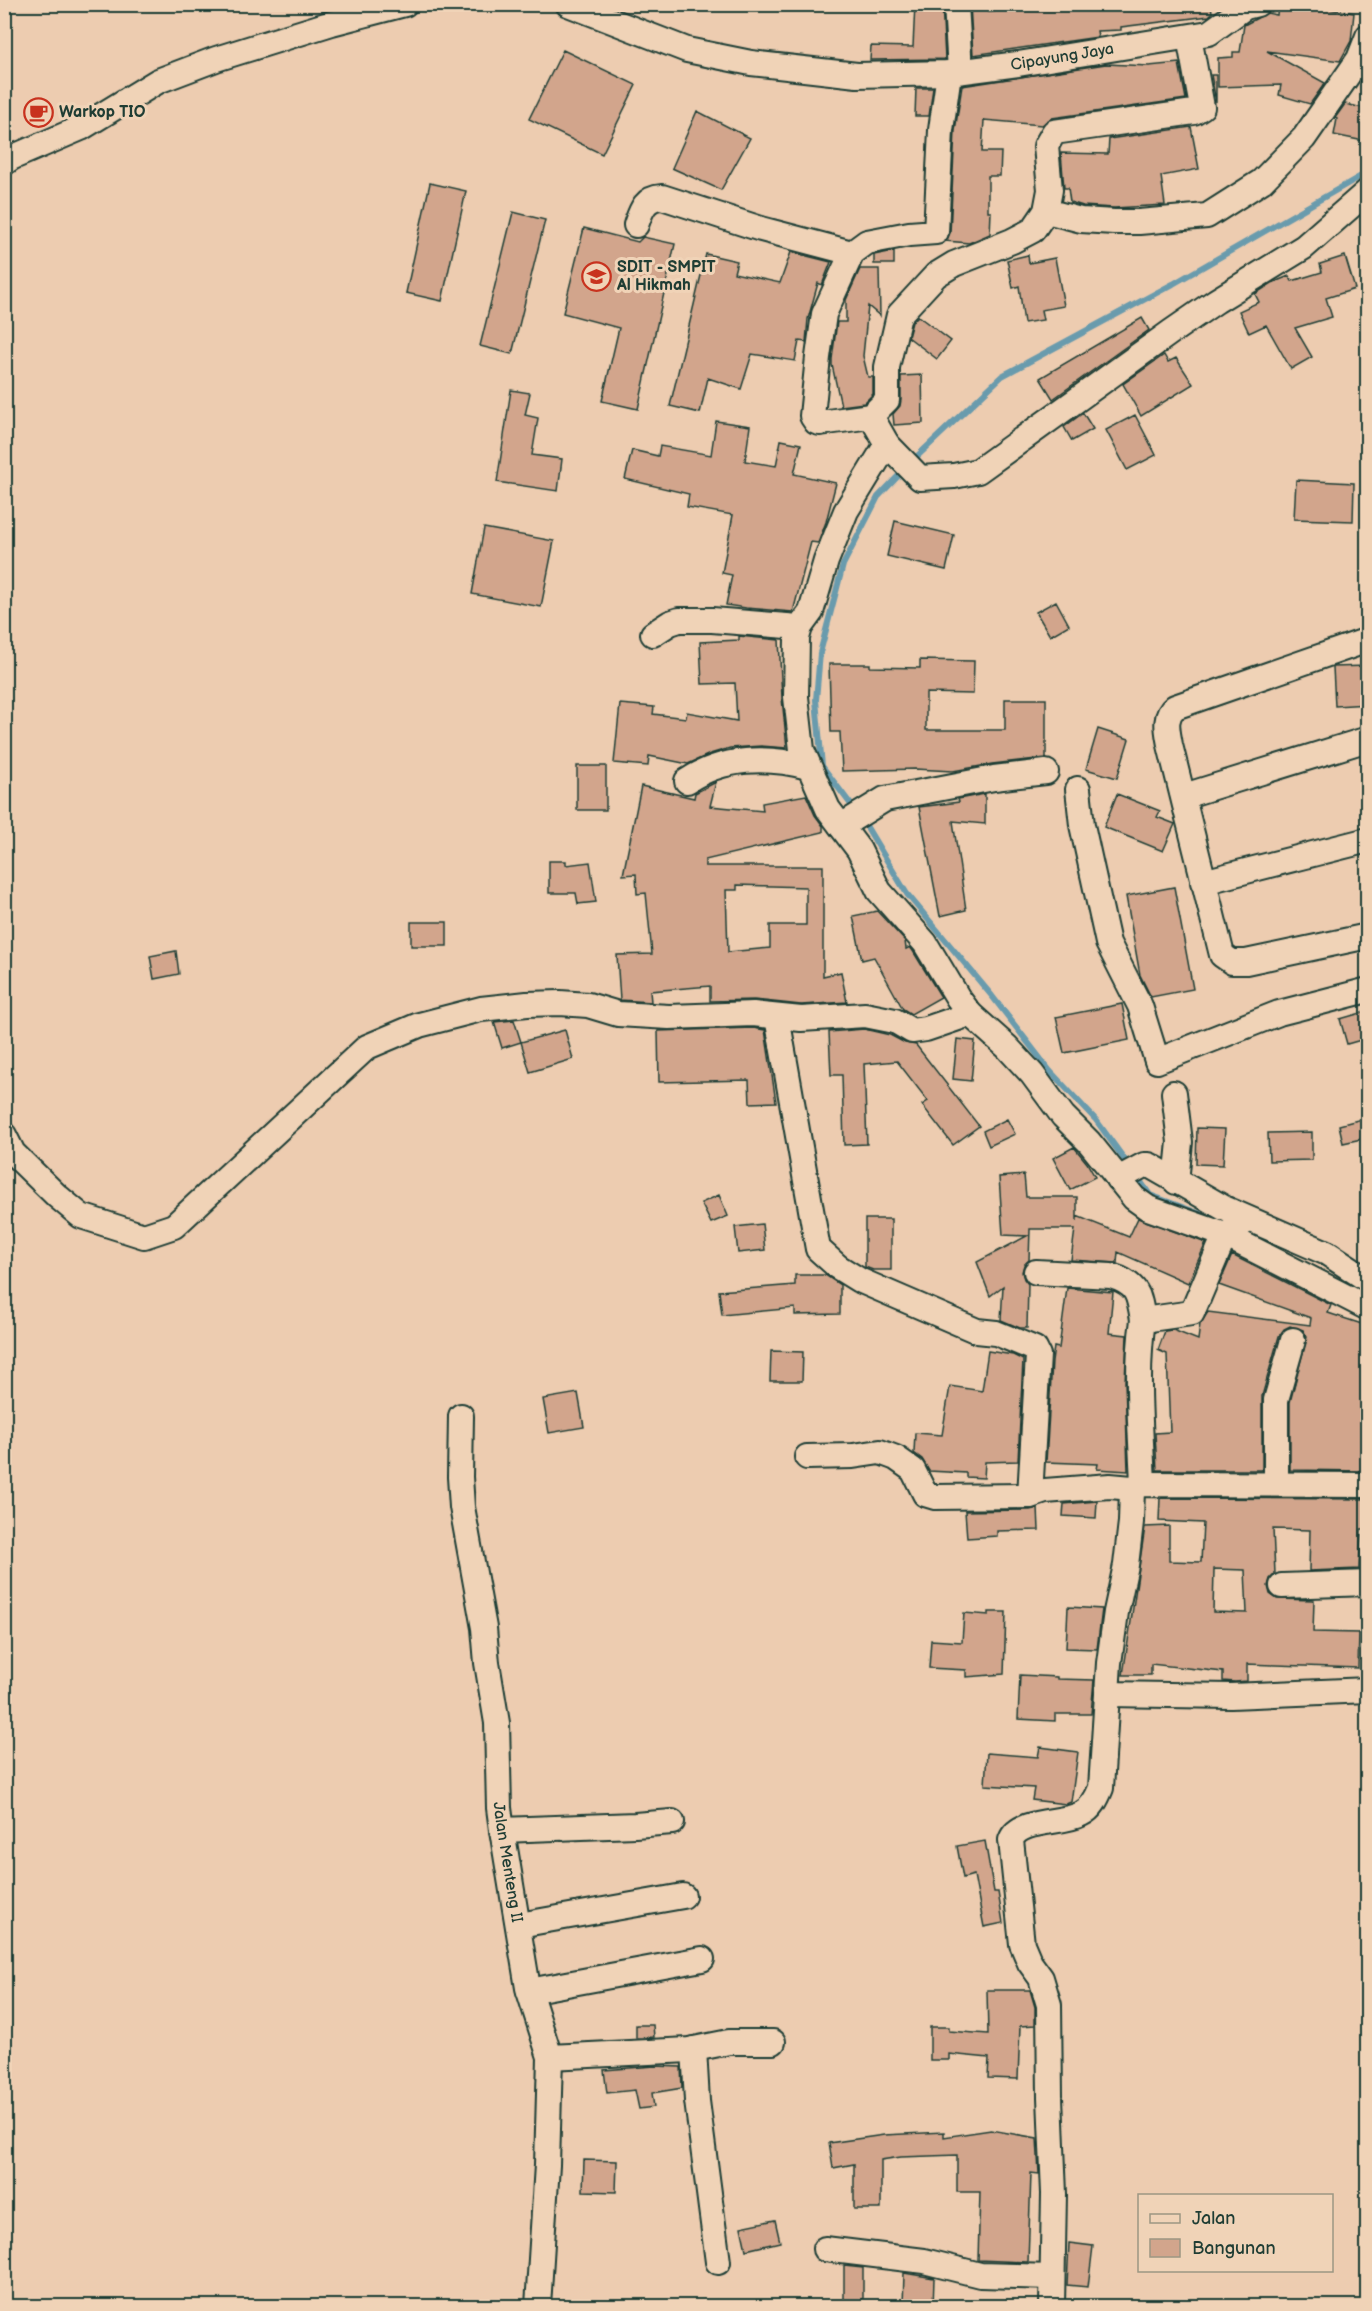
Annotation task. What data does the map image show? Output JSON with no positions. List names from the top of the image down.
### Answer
{
  "streets": {
    "street": ["Cipayung Jaya", "Jalan Menteng II"]
  },
  "places": {
    "cafe": ["Warkop TIO"],
    "school or university": ["SDIT - SMPIT Al Hikmah"]
  },
  "legend": ["Jalan", "Bangunan"]
}
